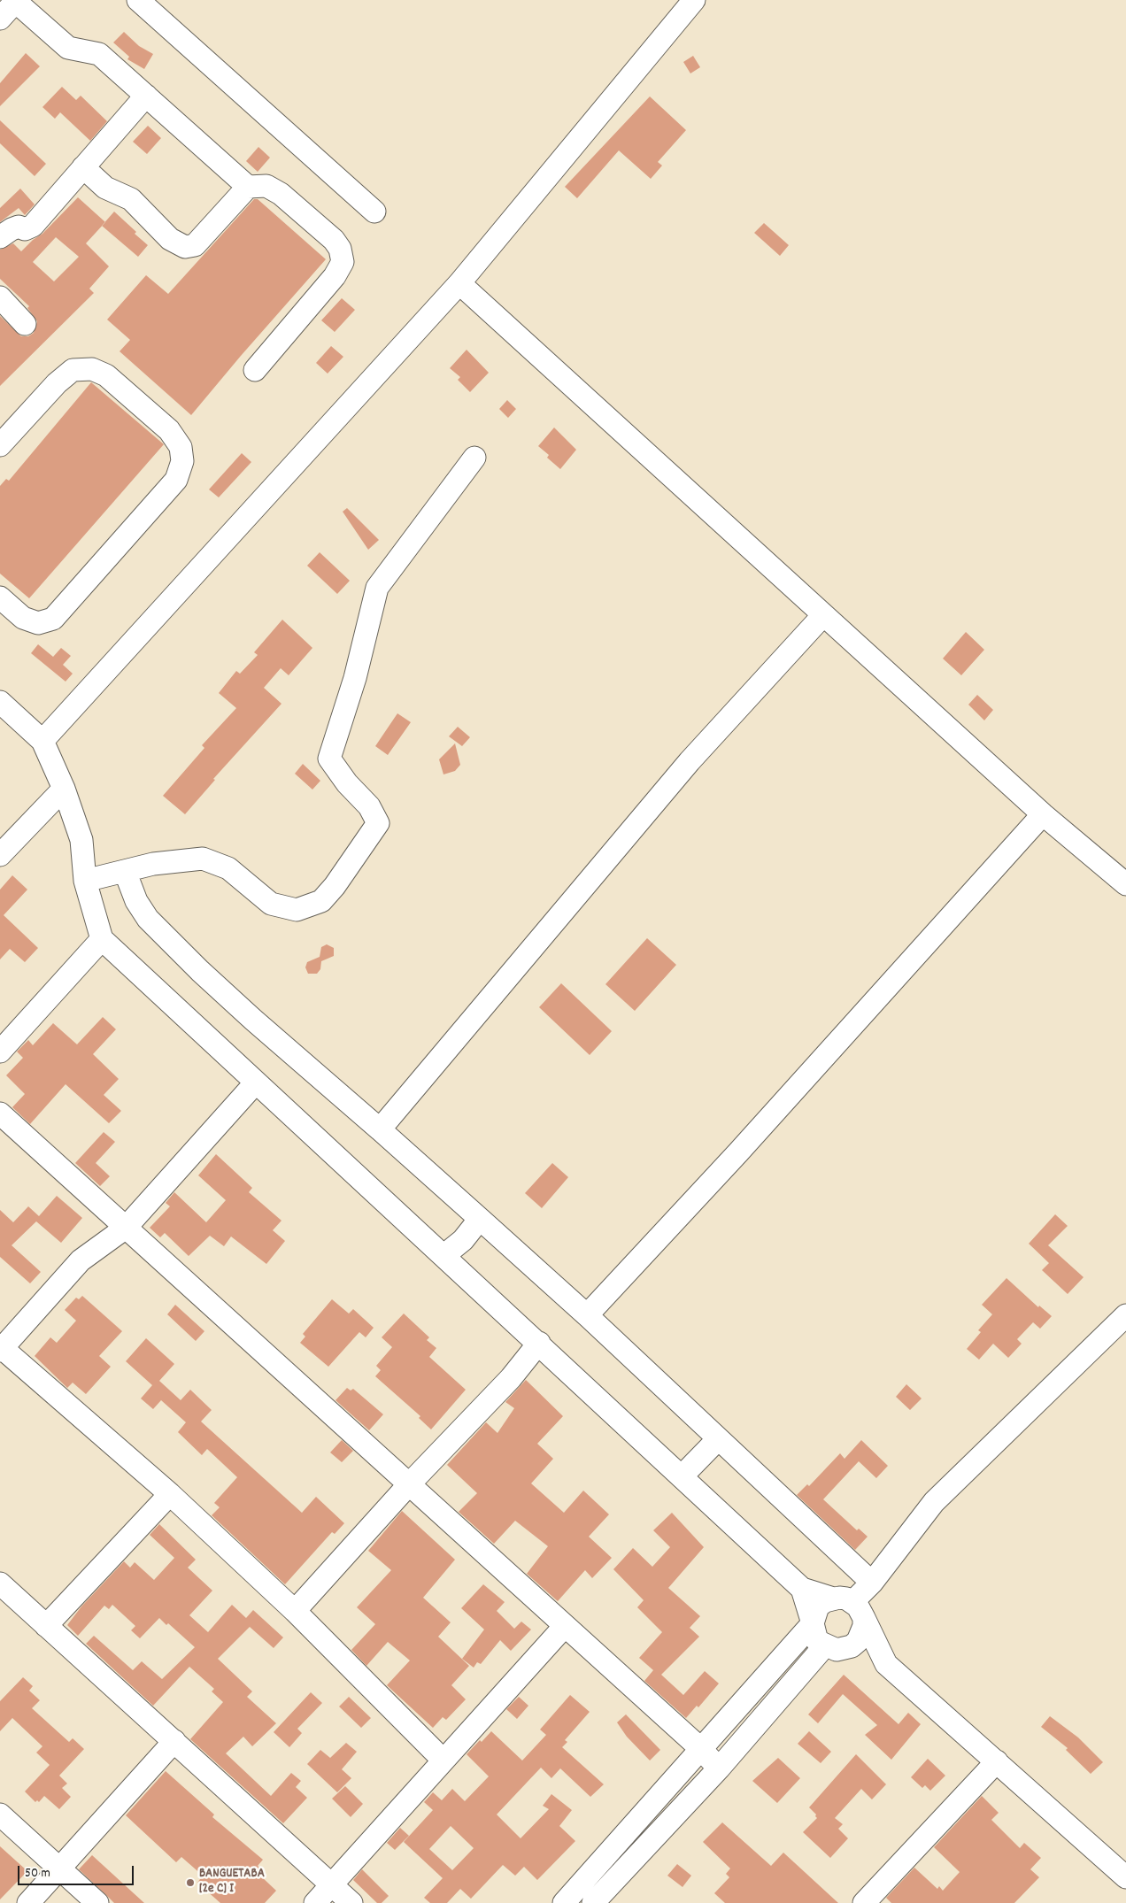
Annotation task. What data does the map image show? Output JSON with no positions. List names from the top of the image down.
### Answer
{
  "places": ["BANGUETABA [2e C] I"],
  "scale_bar": "50 m"
}
